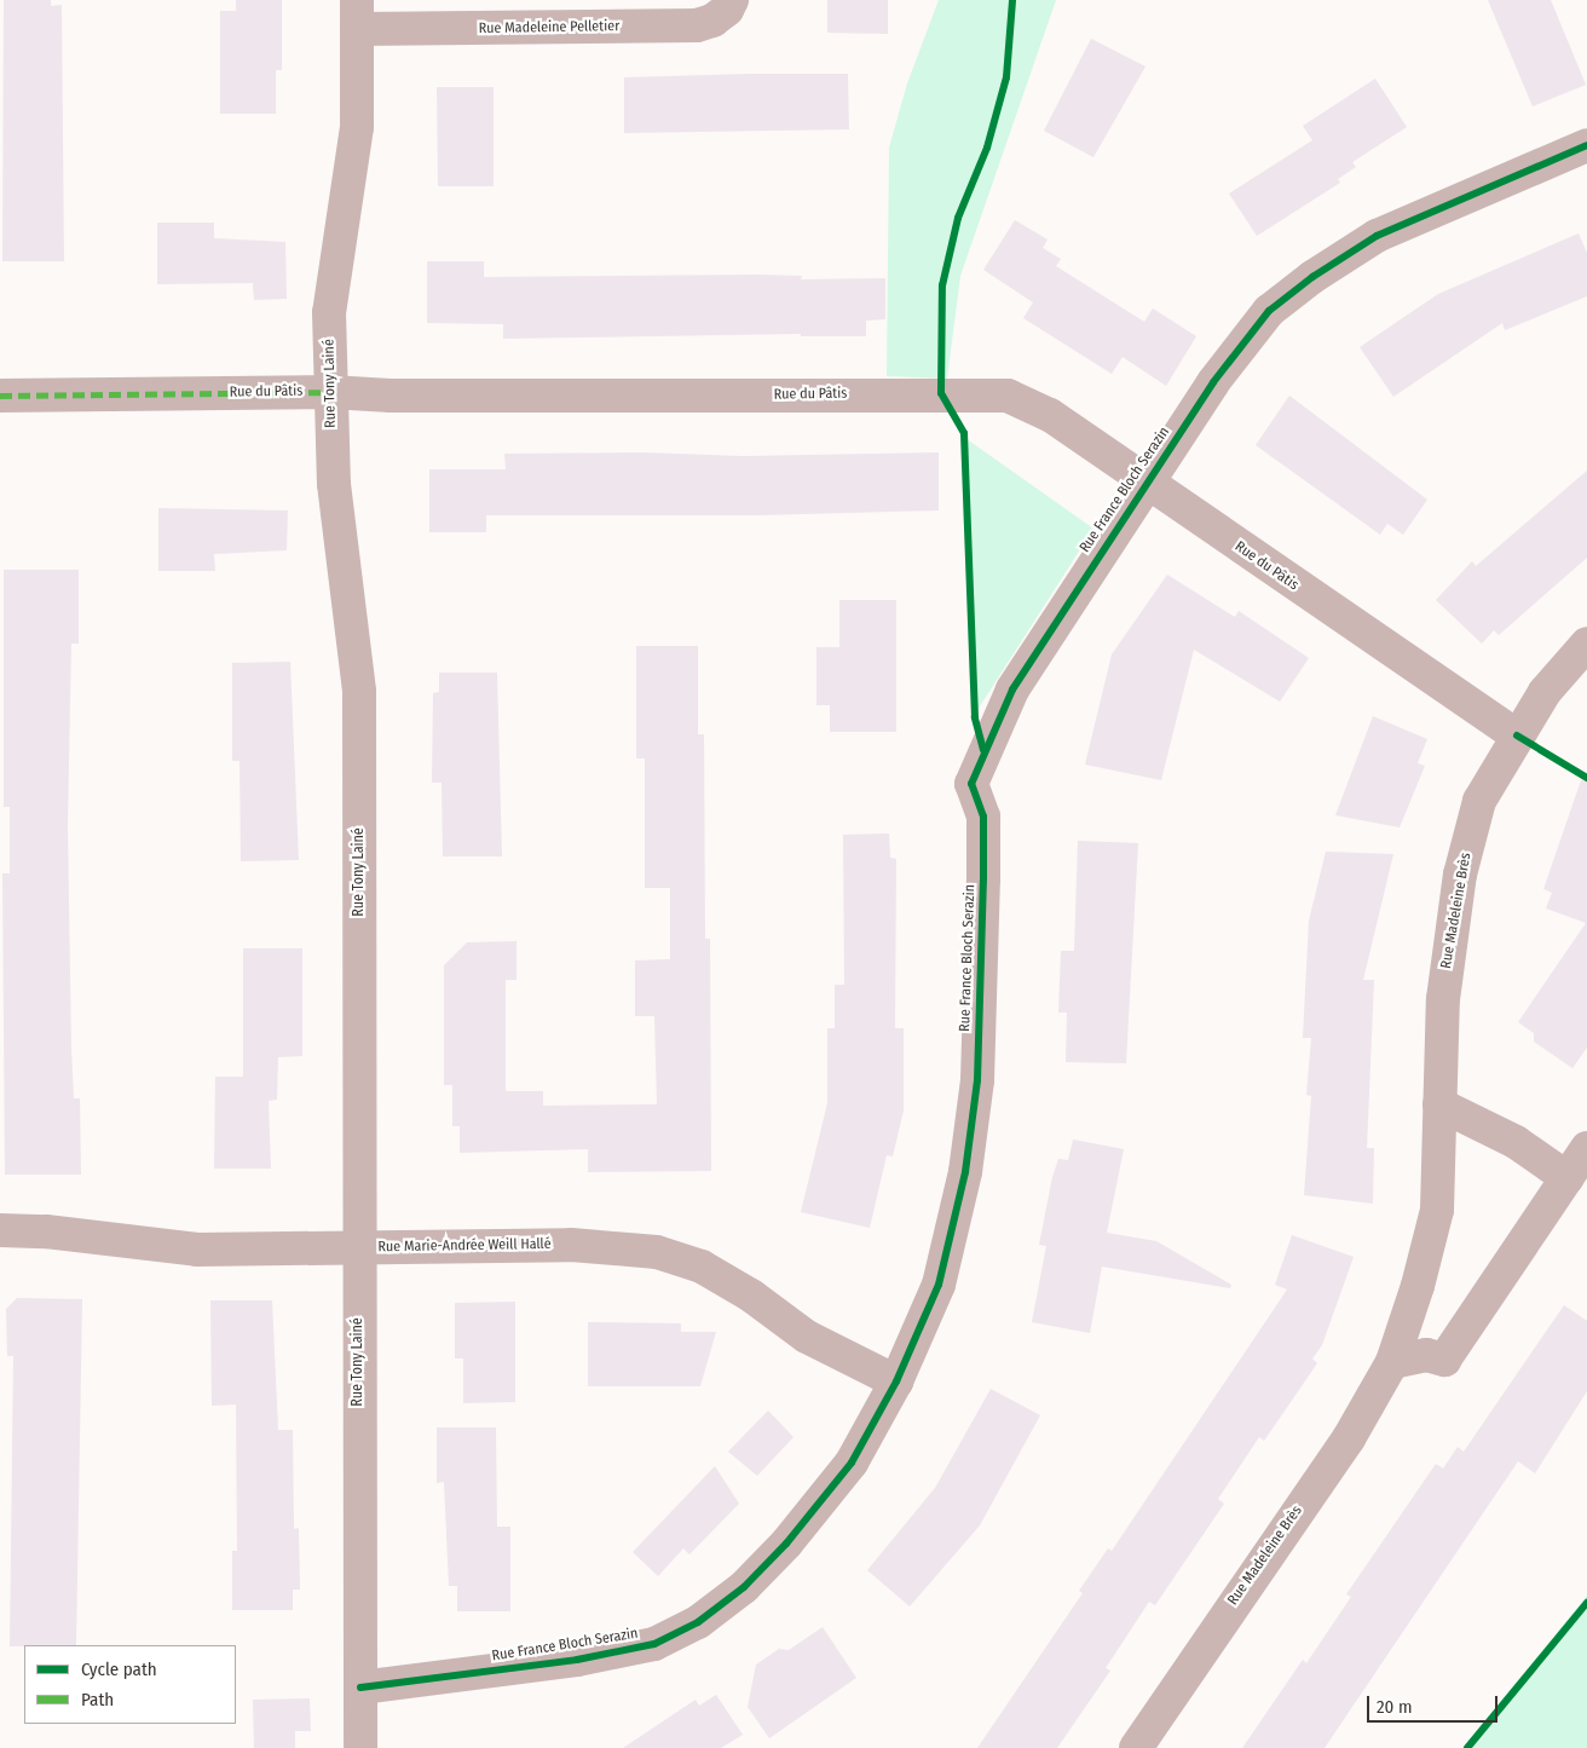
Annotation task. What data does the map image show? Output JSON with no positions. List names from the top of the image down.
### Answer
{
  "streets": {
    "street": [
      "Rue Madeleine Pelletier",
      "Rue Tony Lainé",
      "Rue du Pâtis",
      "Rue France Bloch Serazin",
      "Rue Madeleine Brès",
      "Rue Marie-Andrée Weill Hallé"
    ]
  },
  "crossings": [
    ["Rue Madeleine Pelletier", "Rue Tony Lainé"],
    ["Rue Tony Lainé", "Rue du Pâtis"],
    ["Rue Tony Lainé", "Rue France Bloch Serazin"],
    ["Rue Tony Lainé", "Rue Marie-Andrée Weill Hallé"],
    ["Rue du Pâtis", "Rue France Bloch Serazin"],
    ["Rue du Pâtis", "Rue Madeleine Brès"],
    ["Rue France Bloch Serazin", "Rue Marie-Andrée Weill Hallé"]
  ],
  "legend": ["Cycle path", "Path"],
  "scale_bar": "20 m"
}
